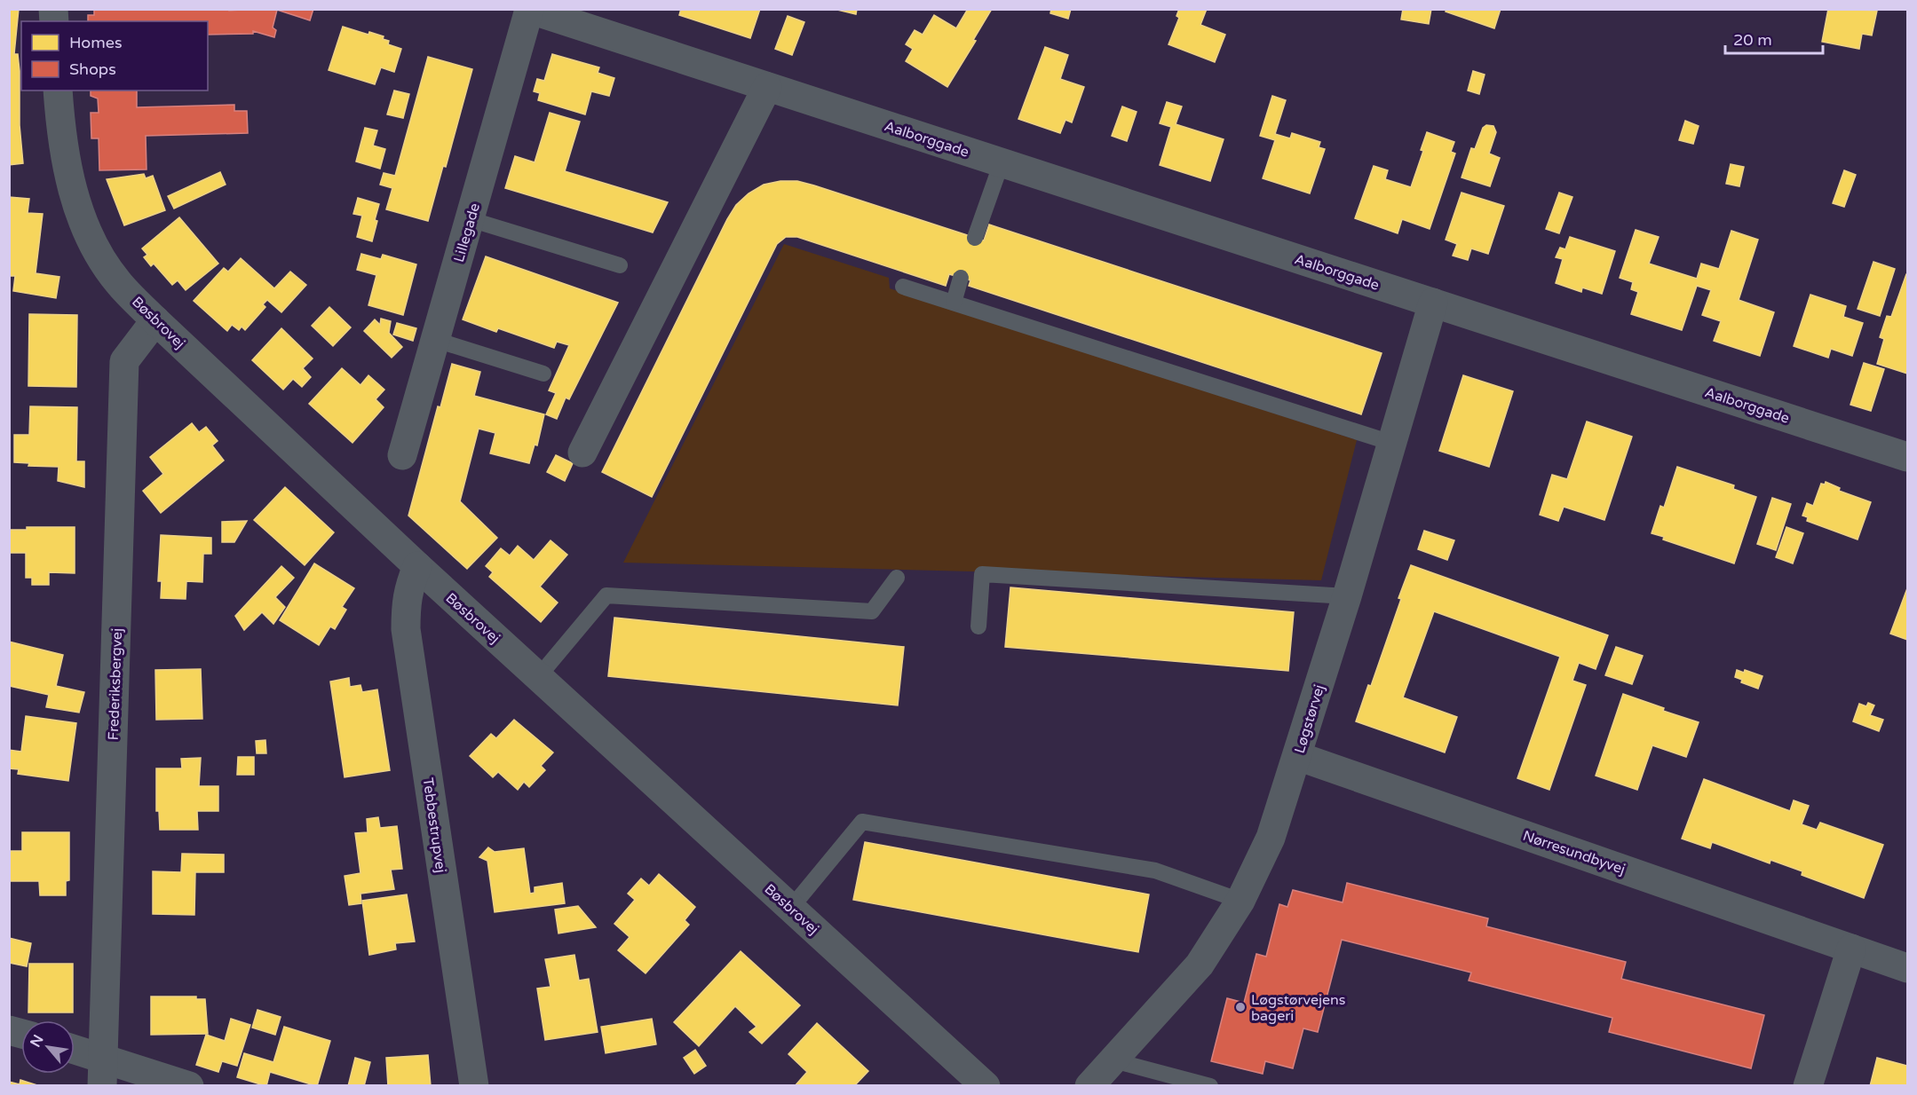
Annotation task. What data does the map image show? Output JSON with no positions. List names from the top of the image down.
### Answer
{
  "streets": {
    "street": [
      "Aalborggade",
      "Lillegade",
      "Bøsbrovej",
      "Frederiksbergvej",
      "Løgstørvej",
      "Tebbestrupvej",
      "Nørresundbyvej"
    ]
  },
  "crossings": [
    ["Aalborggade", "Lillegade"],
    ["Aalborggade", "Løgstørvej"],
    ["Bøsbrovej", "Frederiksbergvej"],
    ["Bøsbrovej", "Tebbestrupvej"],
    ["Løgstørvej", "Nørresundbyvej"]
  ],
  "places": ["Løgstørvejens bageri"],
  "legend": ["Homes", "Shops"],
  "scale_bar": "20 m",
  "north": "top left"
}
